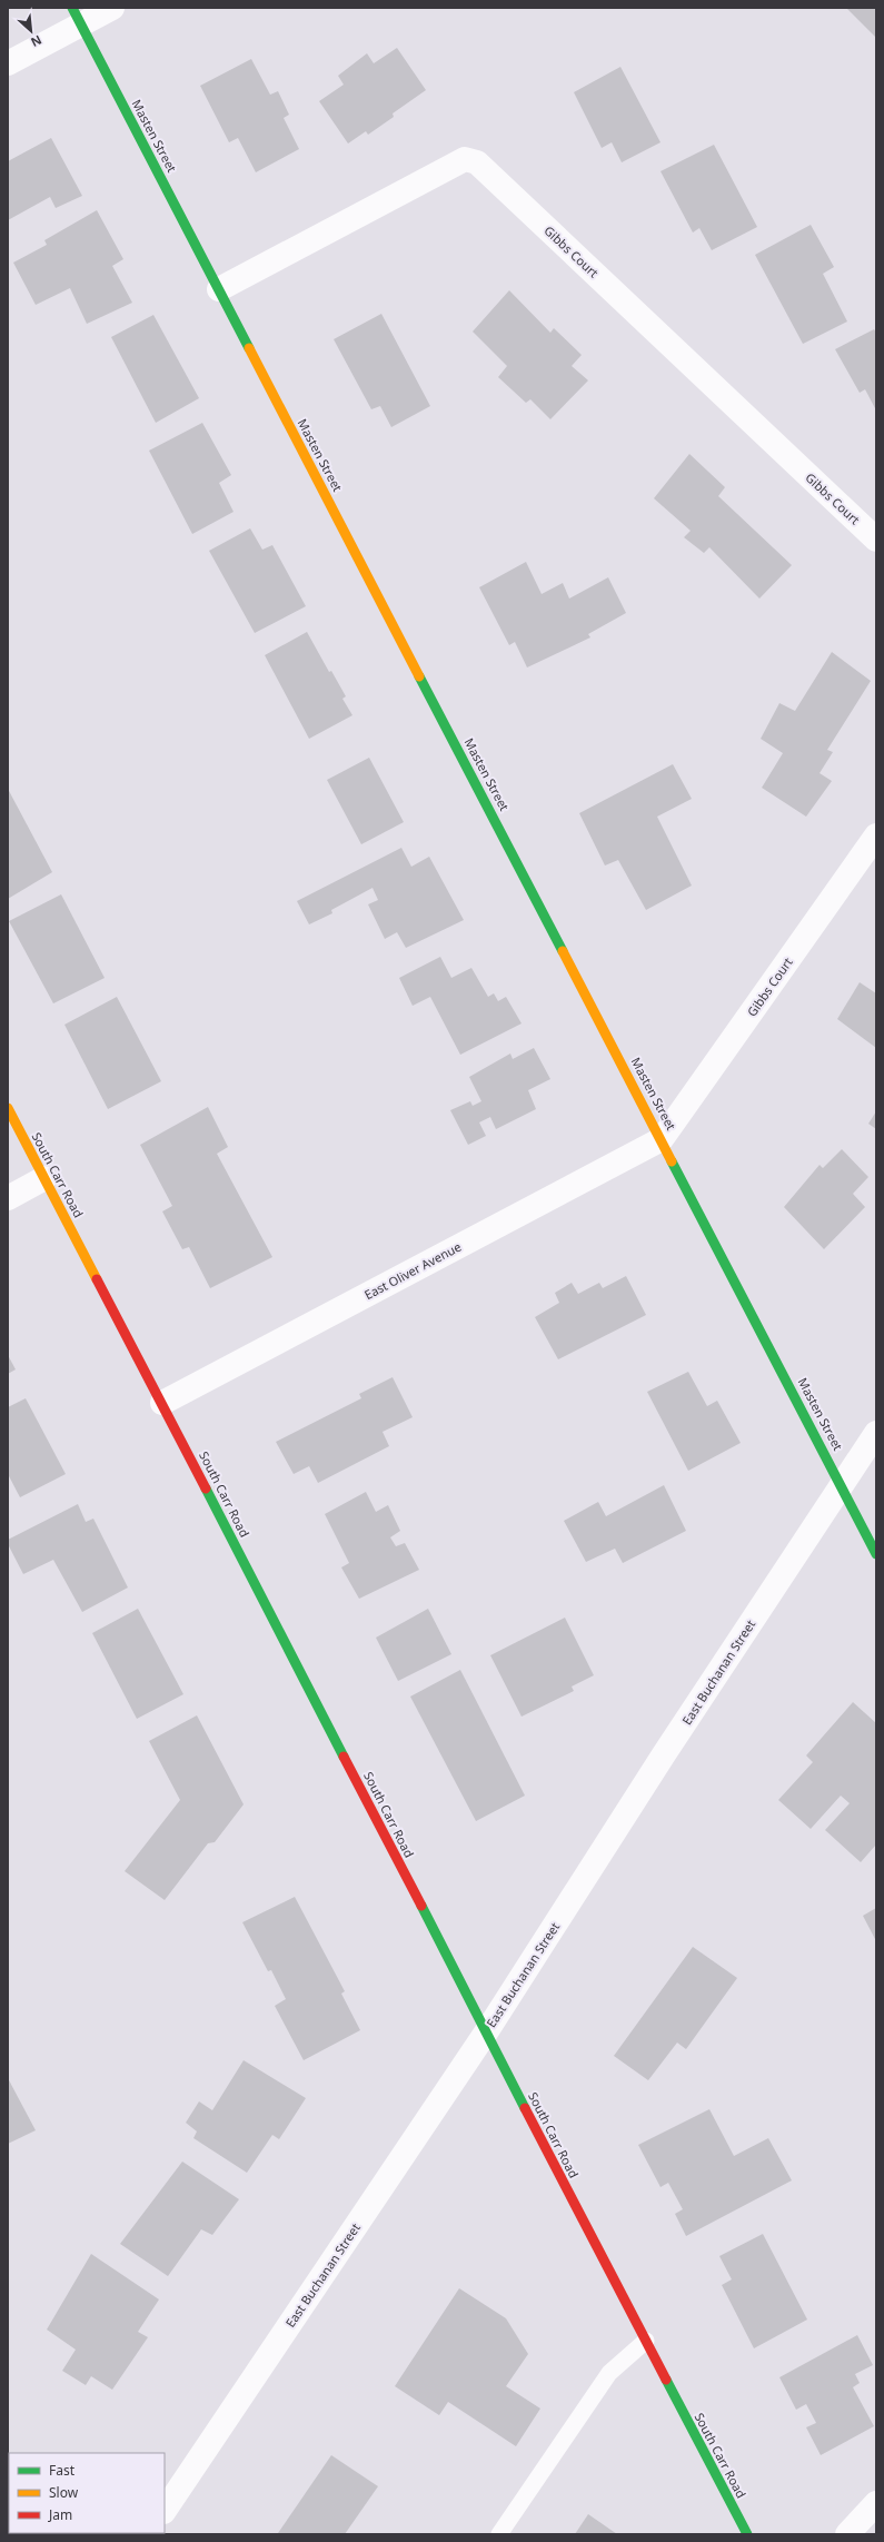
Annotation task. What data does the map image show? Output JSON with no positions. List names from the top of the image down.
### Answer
{
  "streets": {
    "street": [
      "Masten Street",
      "Gibbs Court",
      "South Carr Road",
      "East Oliver Avenue",
      "East Buchanan Street"
    ]
  },
  "crossings": [
    ["Masten Street", "Gibbs Court"],
    ["Masten Street", "East Oliver Avenue"],
    ["Masten Street", "East Buchanan Street"],
    ["Gibbs Court", "East Oliver Avenue"],
    ["South Carr Road", "East Oliver Avenue"],
    ["South Carr Road", "East Buchanan Street"]
  ],
  "legend": ["Fast", "Slow", "Jam"],
  "north": "bottom right"
}
